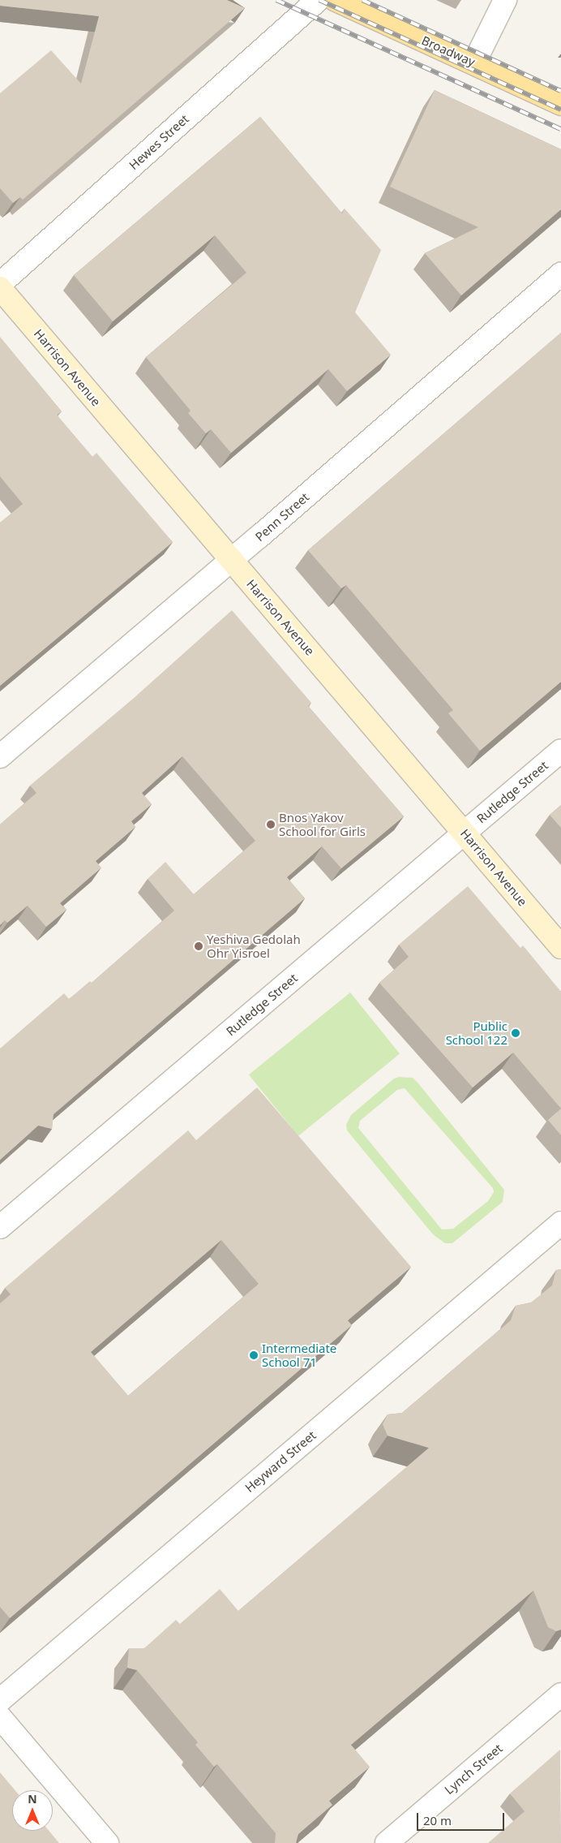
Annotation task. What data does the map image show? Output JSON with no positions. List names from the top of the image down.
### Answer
{
  "streets": {
    "main road": ["Broadway"],
    "street": [
      "Hewes Street",
      "Harrison Avenue",
      "Penn Street",
      "Rutledge Street",
      "Heyward Street",
      "Lynch Street"
    ]
  },
  "crossings": [
    ["Harrison Avenue", "Penn Street"],
    ["Harrison Avenue", "Rutledge Street"]
  ],
  "places": [
    "Bnos Yakov School for Girls",
    "Yeshiva Gedolah Ohr Yisroel",
    "Public School 122",
    "Intermediate School 71"
  ],
  "scale_bar": "20 m",
  "north": "top"
}
